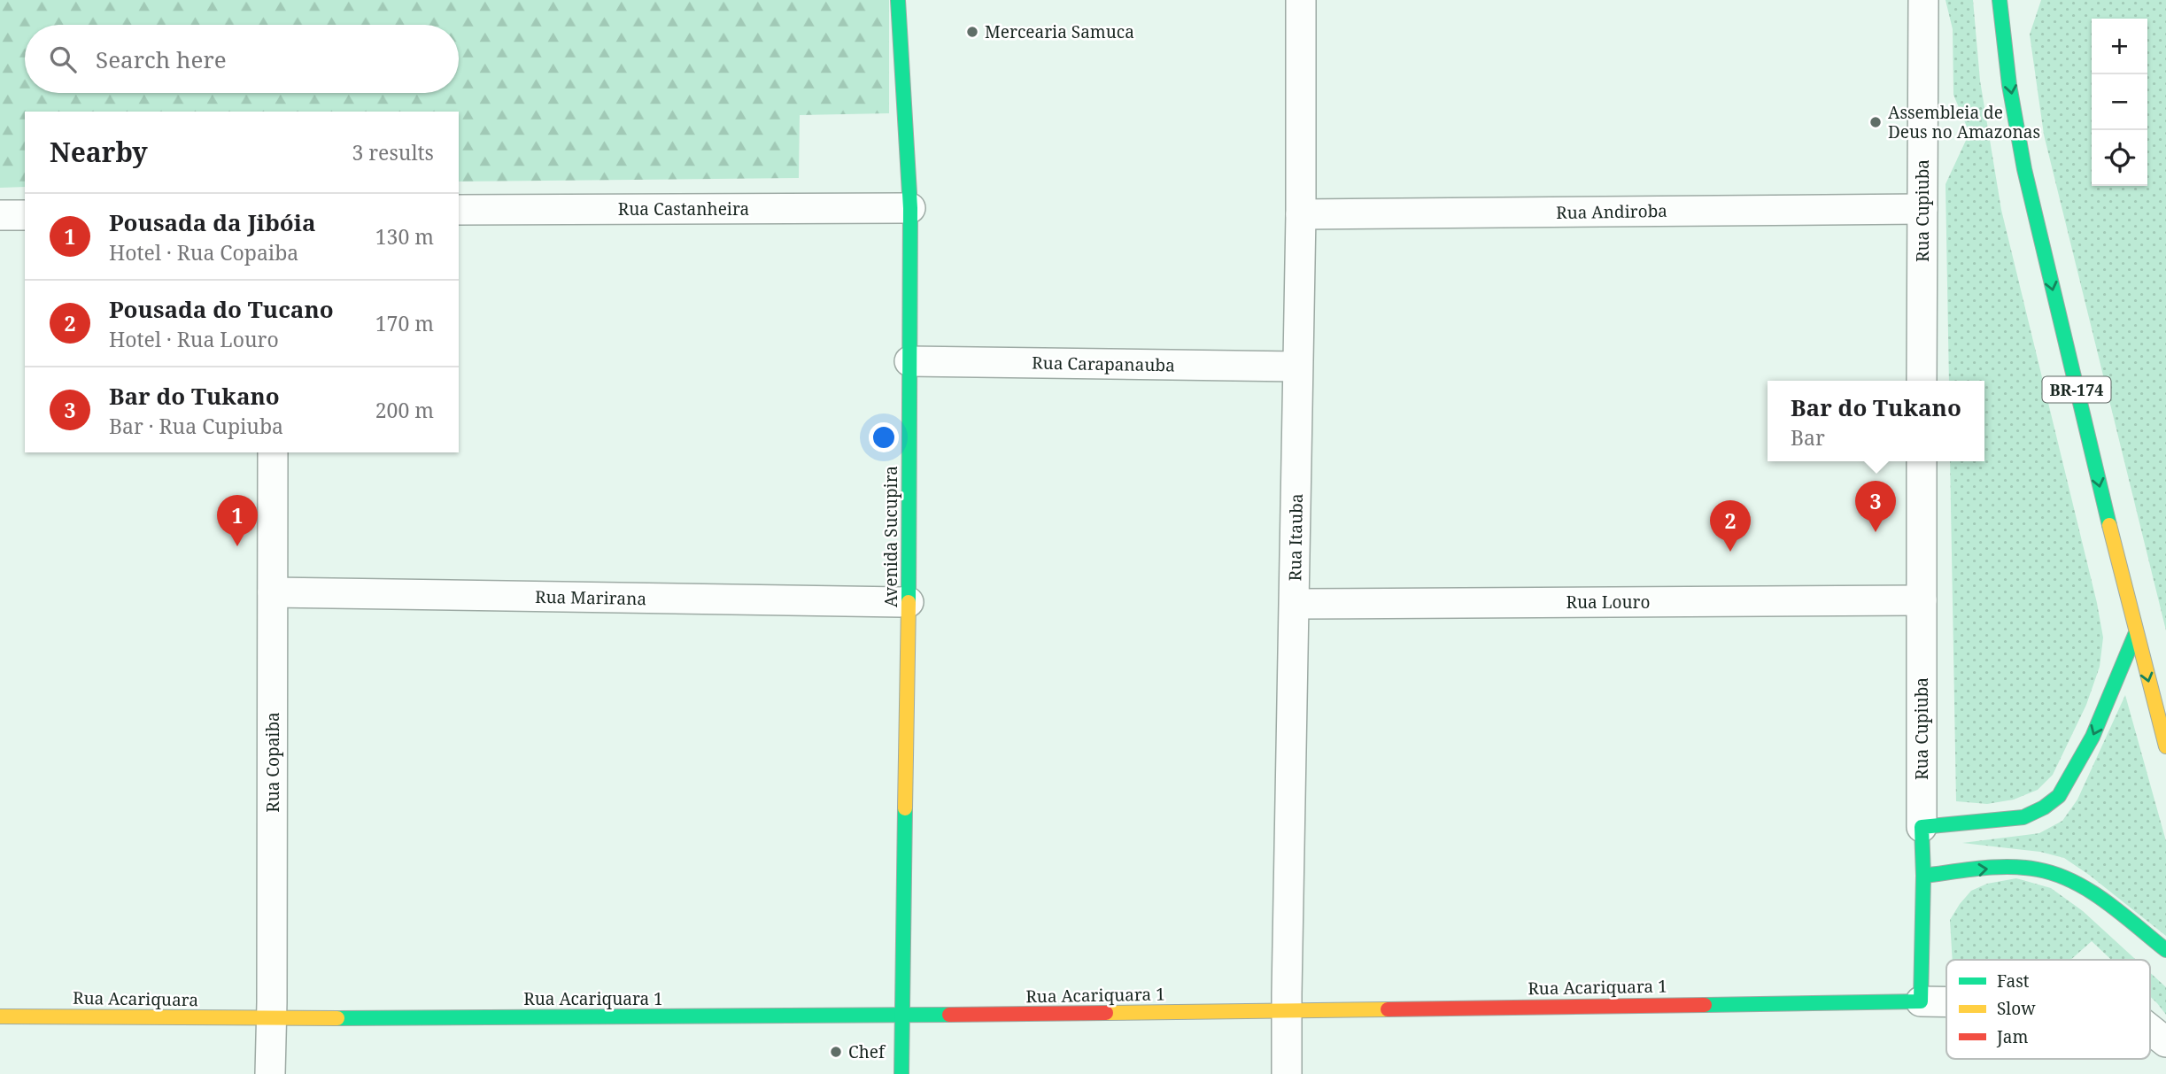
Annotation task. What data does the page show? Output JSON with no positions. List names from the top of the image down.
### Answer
{
  "streets": {
    "main road": [
      "Rua Cupiuba",
      "BR-174",
      "Avenida Sucupira",
      "Rua Acariquara 1",
      "Rua Acariquara"
    ],
    "street": [
      "Rua Castanheira",
      "Rua Andiroba",
      "Rua Carapanauba",
      "Rua Itauba",
      "Rua Marirana",
      "Rua Louro",
      "Rua Copaiba"
    ]
  },
  "crossings": [
    ["Rua Castanheira", "Avenida Sucupira"],
    ["Rua Cupiuba", "Rua Andiroba"],
    ["Rua Cupiuba", "Rua Louro"],
    ["Rua Cupiuba", "Rua Acariquara 1"],
    ["Rua Andiroba", "Rua Itauba"],
    ["Rua Carapanauba", "Avenida Sucupira"],
    ["Rua Carapanauba", "Rua Itauba"],
    ["Avenida Sucupira", "Rua Marirana"],
    ["Avenida Sucupira", "Rua Acariquara 1"],
    ["Rua Itauba", "Rua Louro"],
    ["Rua Itauba", "Rua Acariquara 1"],
    ["Rua Marirana", "Rua Copaiba"],
    ["Rua Copaiba", "Rua Acariquara 1"],
    ["Rua Copaiba", "Rua Acariquara"],
    ["Rua Acariquara 1", "Rua Acariquara"]
  ],
  "places": ["Mercearia Samuca", "Assembleia de Deus no Amazonas", "Chef"],
  "legend": ["Fast", "Slow", "Jam"],
  "page": {
    "map_buttons": ["+", "−"],
    "search": "Search here",
    "heading": ["Nearby", "3 results"],
    "list": [
      {
        "mark": "1",
        "name": "Pousada da Jibóia",
        "note": "Hotel · Rua Copaiba",
        "value": "130 m"
      },
      {
        "mark": "2",
        "name": "Pousada do Tucano",
        "note": "Hotel · Rua Louro",
        "value": "170 m"
      },
      {
        "mark": "3",
        "name": "Bar do Tukano",
        "note": "Bar · Rua Cupiuba",
        "value": "200 m"
      }
    ],
    "popup": ["Bar do Tukano", "Bar"],
    "pins": ["3", "1", "2"]
  }
}
